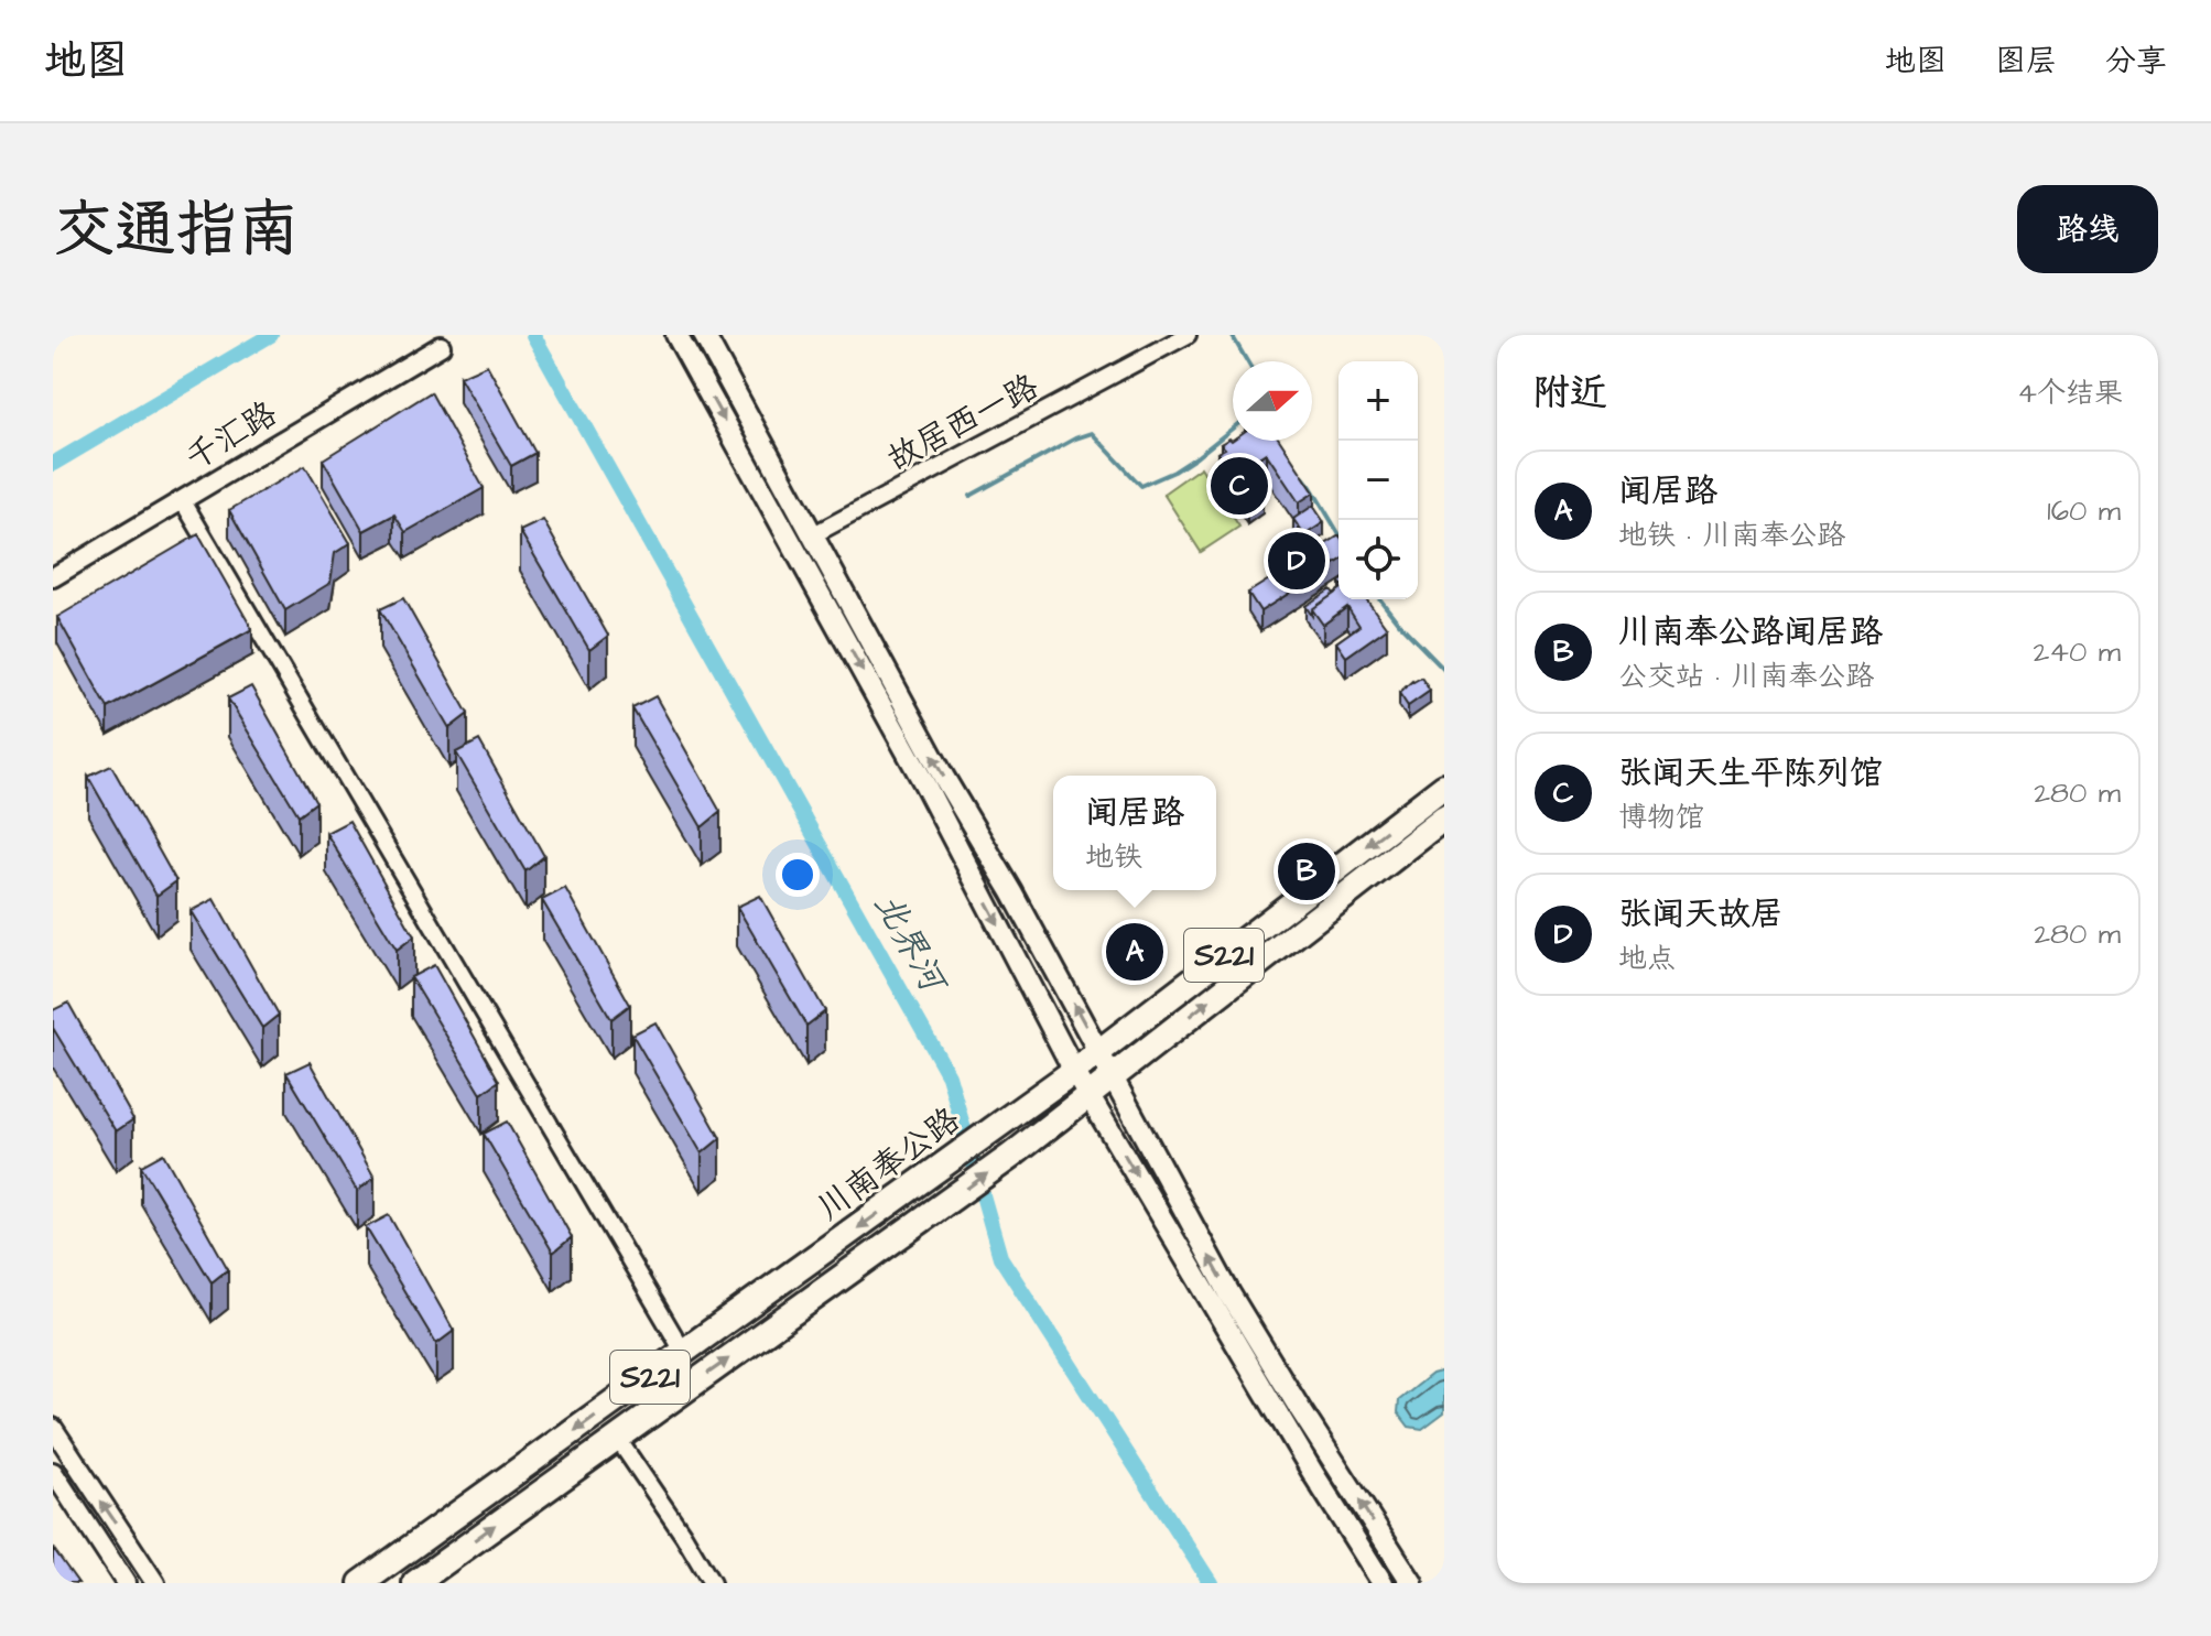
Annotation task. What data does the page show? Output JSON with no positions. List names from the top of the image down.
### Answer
{
  "streets": {
    "main road": ["S221", "川南奉公路"],
    "street": ["故居西一路", "千汇路"]
  },
  "water": ["北界河"],
  "north": "right",
  "page": {
    "header": "地图",
    "nav": ["地图", "图层", "分享"],
    "title": "交通指南",
    "buttons": "路线",
    "heading": ["附近", "4个结果"],
    "map_buttons": ["+", "−"],
    "list": [
      {
        "mark": "A",
        "name": "闻居路",
        "note": "地铁 · 川南奉公路",
        "value": "160 m"
      },
      {
        "mark": "B",
        "name": "川南奉公路闻居路",
        "note": "公交站 · 川南奉公路",
        "value": "240 m"
      },
      {
        "mark": "C",
        "name": "张闻天生平陈列馆",
        "note": "博物馆",
        "value": "280 m"
      },
      {
        "mark": "D",
        "name": "张闻天故居",
        "note": "地点",
        "value": "280 m"
      }
    ],
    "pins": [
      "C",
      "D",
      "B",
      "A"
    ],
    "popup": ["闻居路", "地铁"]
  }
}
